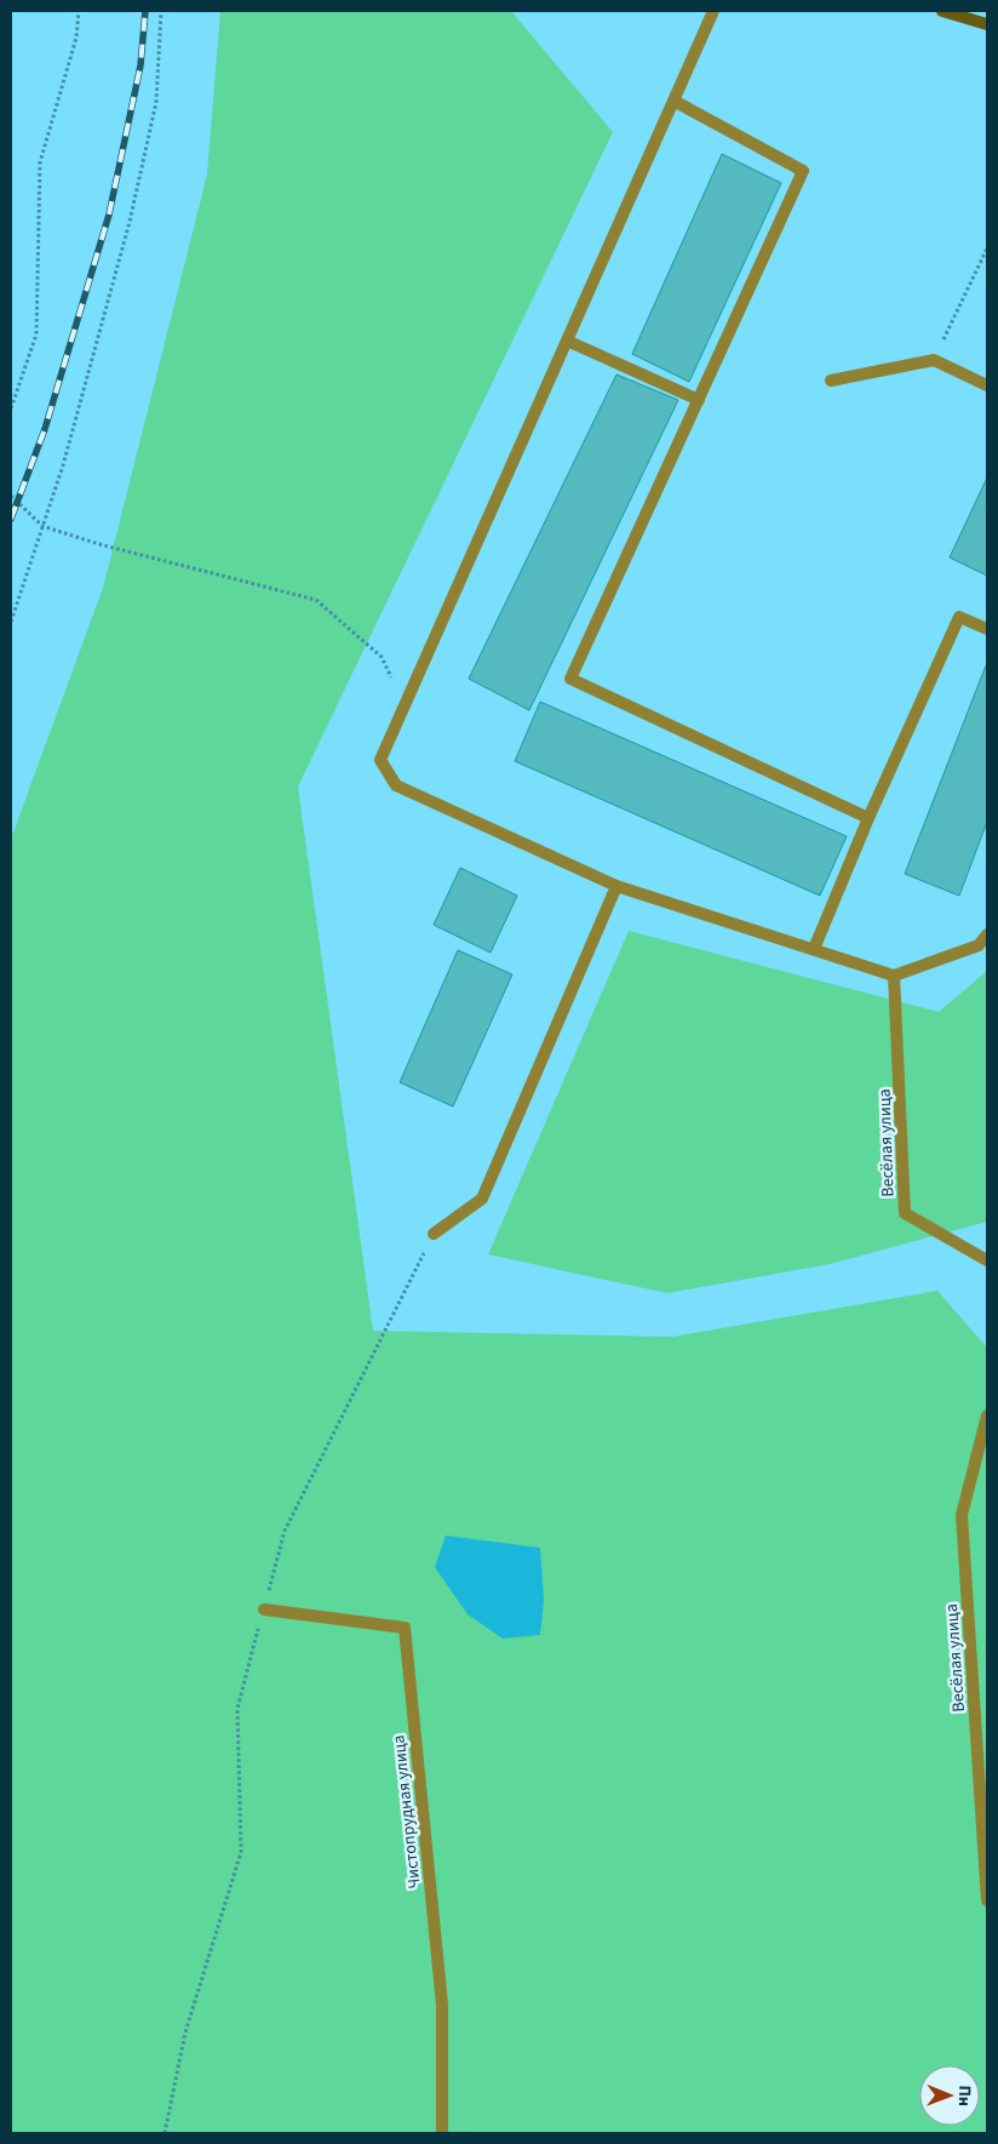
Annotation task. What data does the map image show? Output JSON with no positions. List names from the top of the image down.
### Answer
{
  "streets": {
    "street": ["Весёлая улица", "Чистопрудная улица"]
  },
  "north": "right"
}
